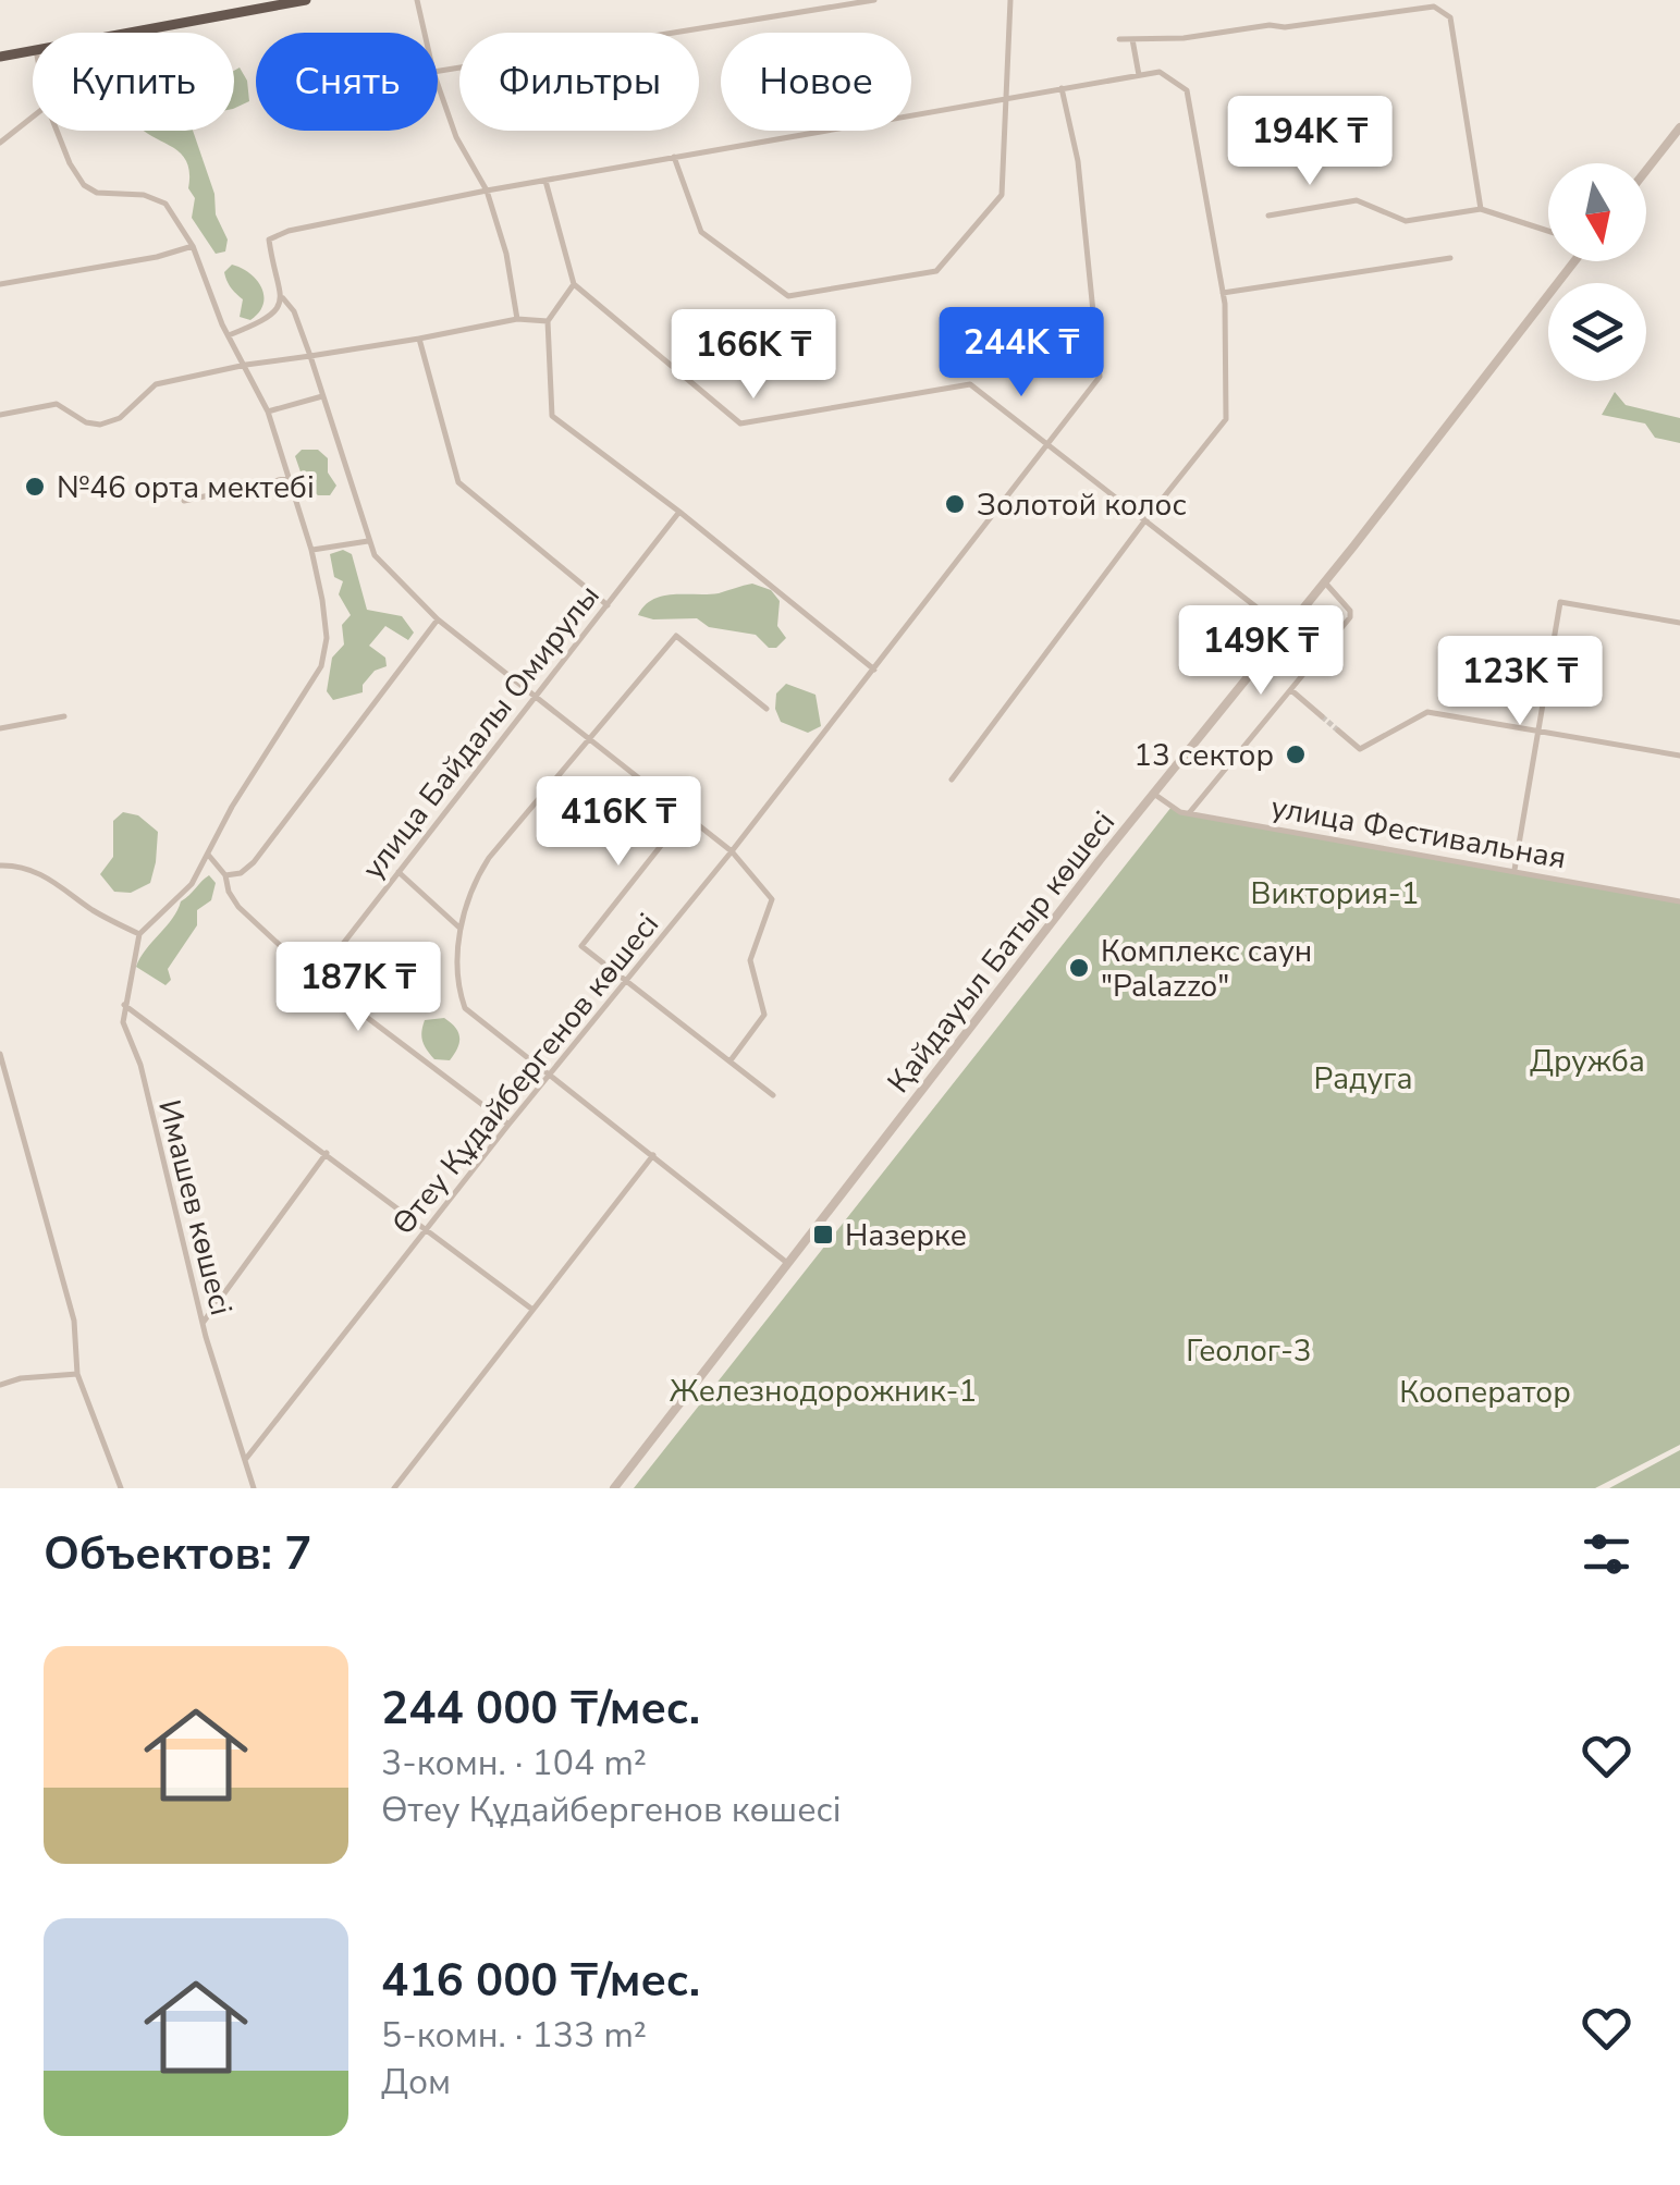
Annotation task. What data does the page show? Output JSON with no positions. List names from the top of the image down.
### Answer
{
  "streets": {
    "street": [
      "улица Байдалы Омирулы",
      "улица Фестивальная",
      "Қайдауыл Батыр көшесі",
      "Өтеу Құдайбергенов көшесі",
      "Имашев көшесі"
    ]
  },
  "crossings": [
    ["улица Фестивальная", "Қайдауыл Батыр көшесі"],
    ["Өтеу Құдайбергенов көшесі", "Имашев көшесі"]
  ],
  "parks": [
    "Виктория-1",
    "Дружба",
    "Радуга",
    "Геолог-3",
    "Железнодорожник-1",
    "Кооператор"
  ],
  "places": {
    "other": [
      "№46 орта мектебі",
      "Золотой колос",
      "13 сектор",
      "Комплекс саун \"Palazzo\""
    ],
    "transit": ["Назерке"]
  },
  "north": "bottom",
  "page": {
    "chip": [
      "Купить",
      "Снять",
      "Фильтры",
      "Новое"
    ],
    "price": [
      "194K ₸",
      "244K ₸",
      "166K ₸",
      "149K ₸",
      "123K ₸",
      "416K ₸",
      "187K ₸"
    ],
    "heading": "Объектов: 7",
    "list": [
      {
        "name": "244 000 ₸/мес.",
        "note": "3-комн. · 104 m² · Өтеу Құдайбергенов көшесі"
      },
      {
        "name": "416 000 ₸/мес.",
        "note": "5-комн. · 133 m² · Дом"
      }
    ]
  }
}
